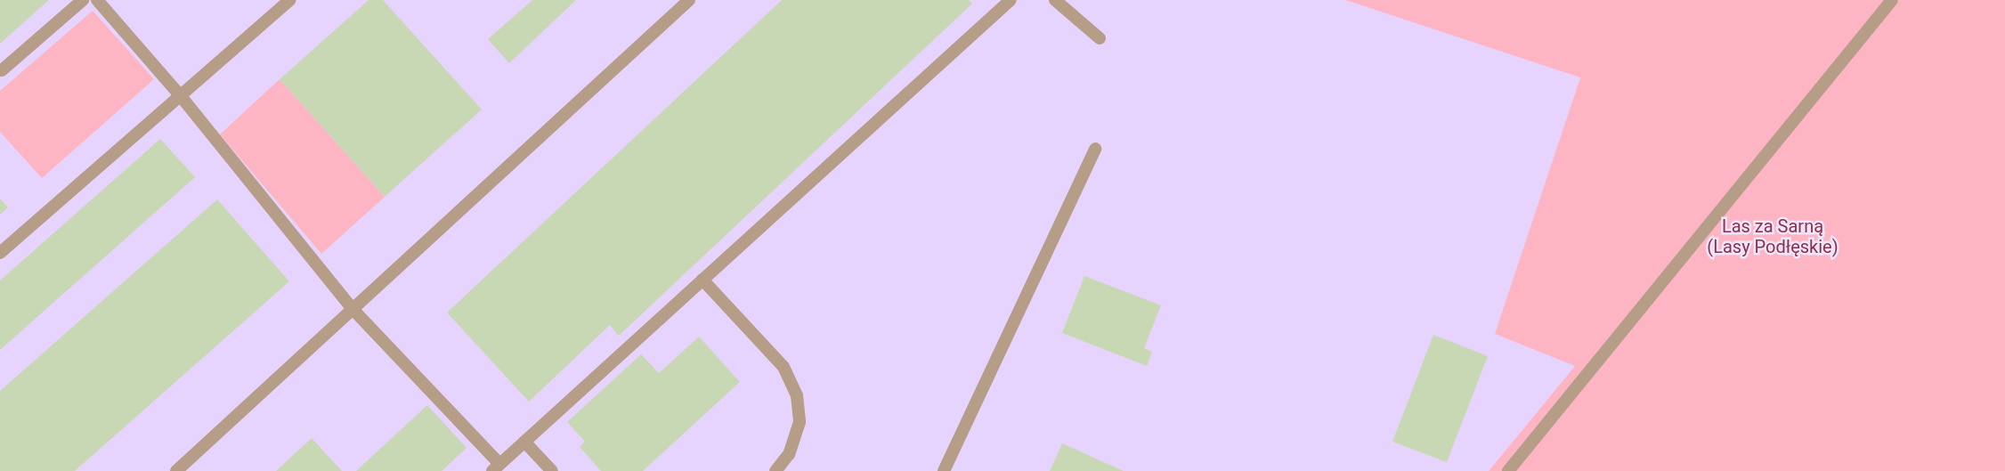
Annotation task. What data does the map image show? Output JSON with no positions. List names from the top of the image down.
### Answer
{
  "parks": ["Las za Sarną (Lasy Podłęskie)"]
}
